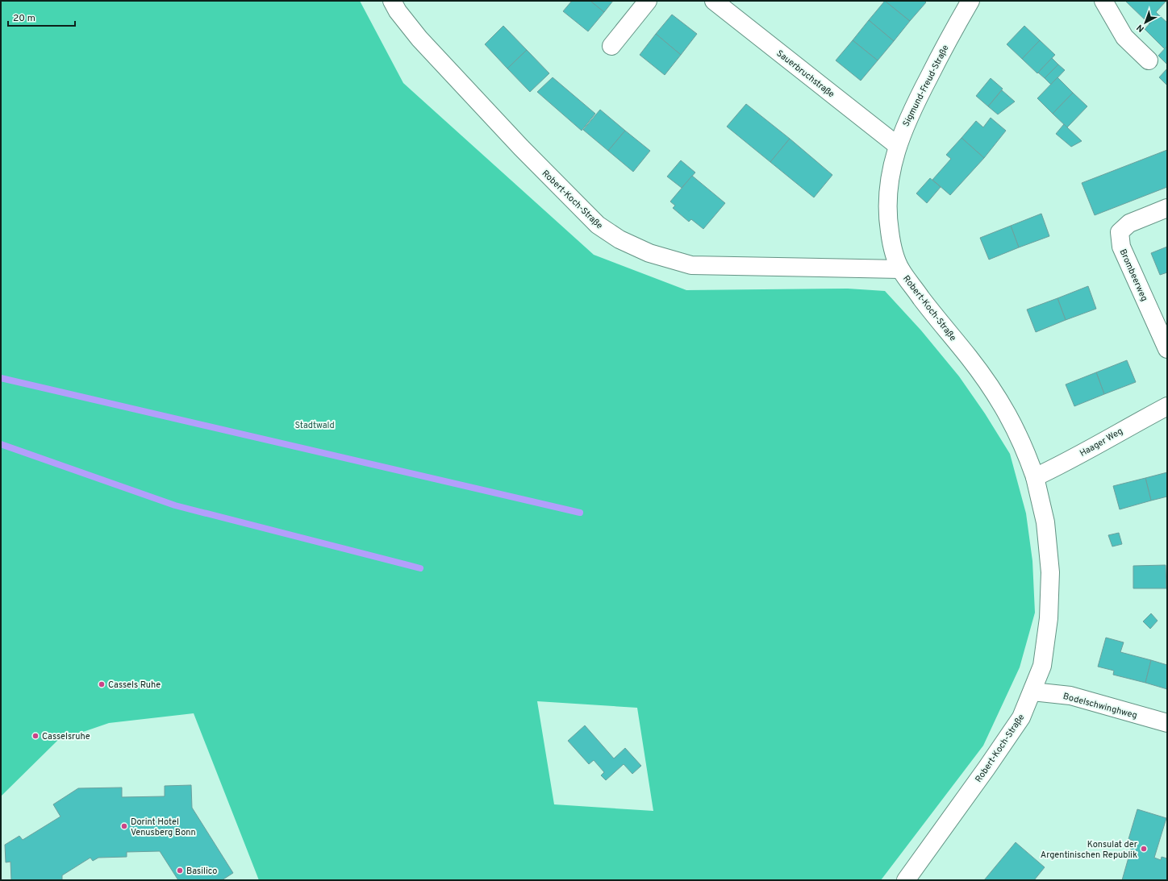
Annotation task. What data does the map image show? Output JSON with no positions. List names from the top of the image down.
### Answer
{
  "streets": {
    "street": [
      "Sauerbruchstraße",
      "Sigmund-Freud-Straße",
      "Robert-Koch-Straße",
      "Brombeerweg",
      "Haager Weg",
      "Bodelschwinghweg"
    ]
  },
  "crossings": [
    ["Sauerbruchstraße", "Sigmund-Freud-Straße"],
    ["Sigmund-Freud-Straße", "Robert-Koch-Straße"],
    ["Robert-Koch-Straße", "Haager Weg"],
    ["Robert-Koch-Straße", "Bodelschwinghweg"]
  ],
  "parks": ["Stadtwald"],
  "places": [
    "Cassels Ruhe",
    "Casselsruhe",
    "Dorint Hotel Venusberg Bonn",
    "Konsulat der Argentinischen Republik",
    "Basilico"
  ],
  "scale_bar": "20 m",
  "north": "bottom left"
}
